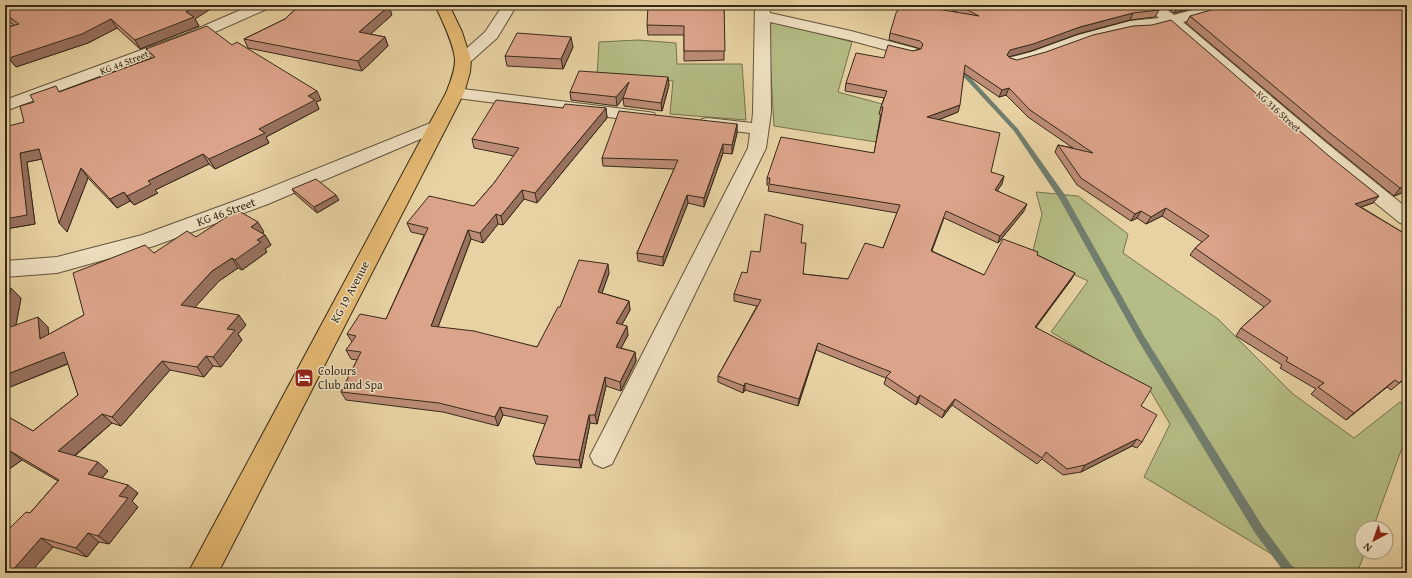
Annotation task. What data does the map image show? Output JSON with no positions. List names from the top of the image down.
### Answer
{
  "streets": {
    "main road": ["KG 19 Avenue"],
    "street": ["KG 44 Street", "KG 316 Street", "KG 46 Street"]
  },
  "crossings": [
    ["KG 46 Street", "KG 19 Avenue"]
  ],
  "places": {
    "hotel": ["Colours Club and Spa"]
  },
  "north": "bottom left"
}
